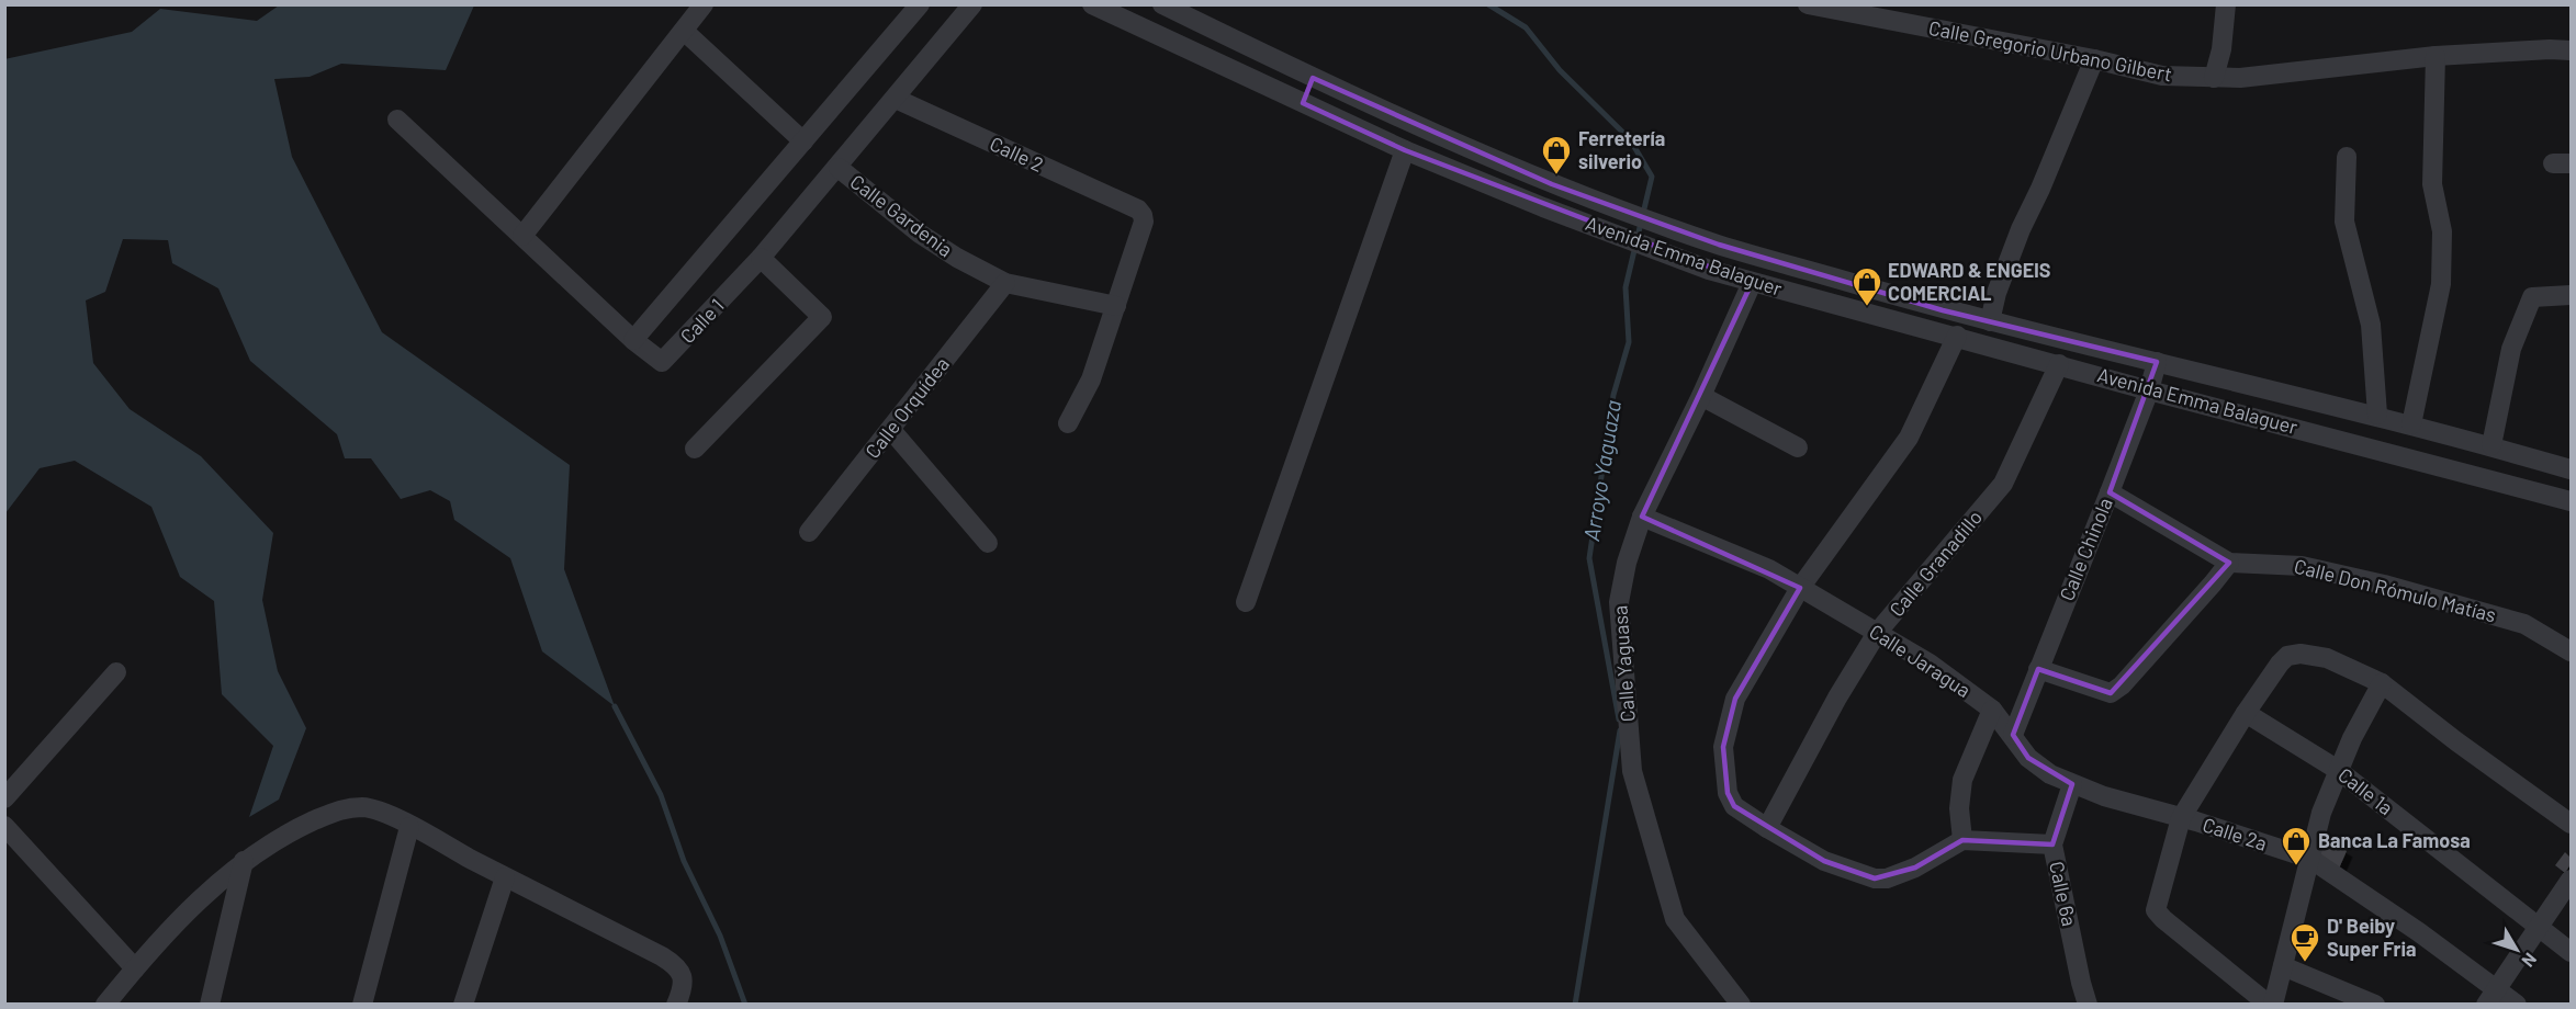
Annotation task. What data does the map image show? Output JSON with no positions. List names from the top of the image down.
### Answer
{
  "streets": {
    "street": [
      "Calle Gregorio Urbano Gilbert",
      "Calle 2",
      "Calle Gardenia",
      "Avenida Emma Balaguer",
      "Calle 1",
      "Calle Orquídea",
      "Calle Chinola",
      "Calle Granadillo",
      "Calle Don Rómulo Matías",
      "Calle Jaragua",
      "Calle Yaguasa",
      "Calle 1a",
      "Calle 2a",
      "Calle 6a"
    ]
  },
  "crossings": [
    ["Calle 2", "Calle Gardenia"],
    ["Calle 2", "Calle 1"],
    ["Calle Gardenia", "Calle 1"],
    ["Calle Gardenia", "Calle Orquídea"],
    ["Avenida Emma Balaguer", "Calle Chinola"],
    ["Avenida Emma Balaguer", "Calle Granadillo"],
    ["Avenida Emma Balaguer", "Calle Yaguasa"],
    ["Calle Chinola", "Calle Don Rómulo Matías"],
    ["Calle Chinola", "Calle Jaragua"],
    ["Calle Granadillo", "Calle Jaragua"],
    ["Calle Jaragua", "Calle Yaguasa"],
    ["Calle Jaragua", "Calle 2a"],
    ["Calle Jaragua", "Calle 6a"]
  ],
  "water": ["Arroyo Yaguaza"],
  "places": {
    "shop": ["Ferretería silverio", "EDWARD & ENGElS COMERCIAL", "Banca La Famosa"],
    "cafe": ["D' Beiby Super Fria"]
  },
  "north": "bottom right"
}
